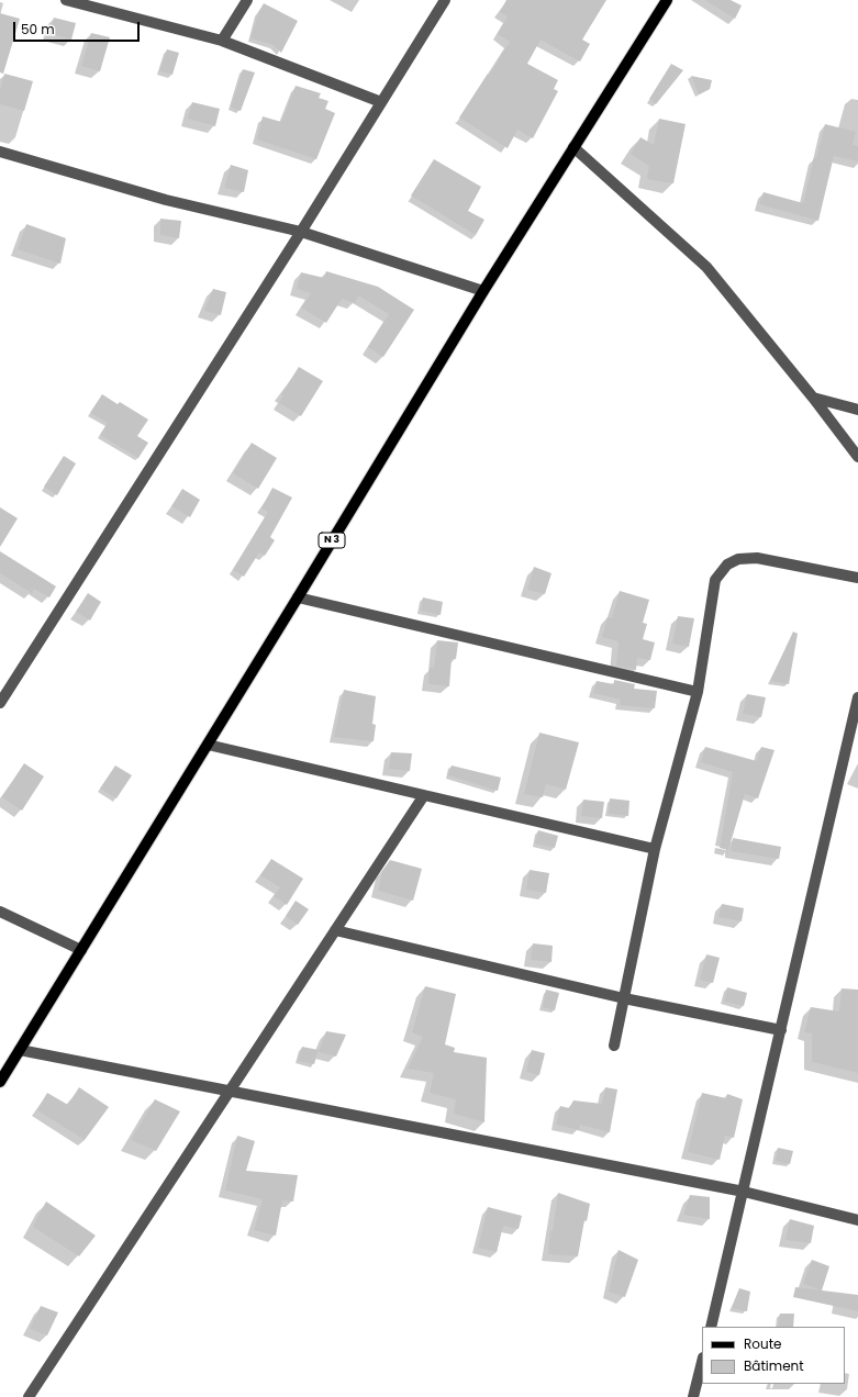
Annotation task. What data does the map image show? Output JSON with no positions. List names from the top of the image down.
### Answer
{
  "streets": {
    "main road": ["N 3"]
  },
  "legend": ["Route", "Bâtiment"],
  "scale_bar": "50 m"
}
